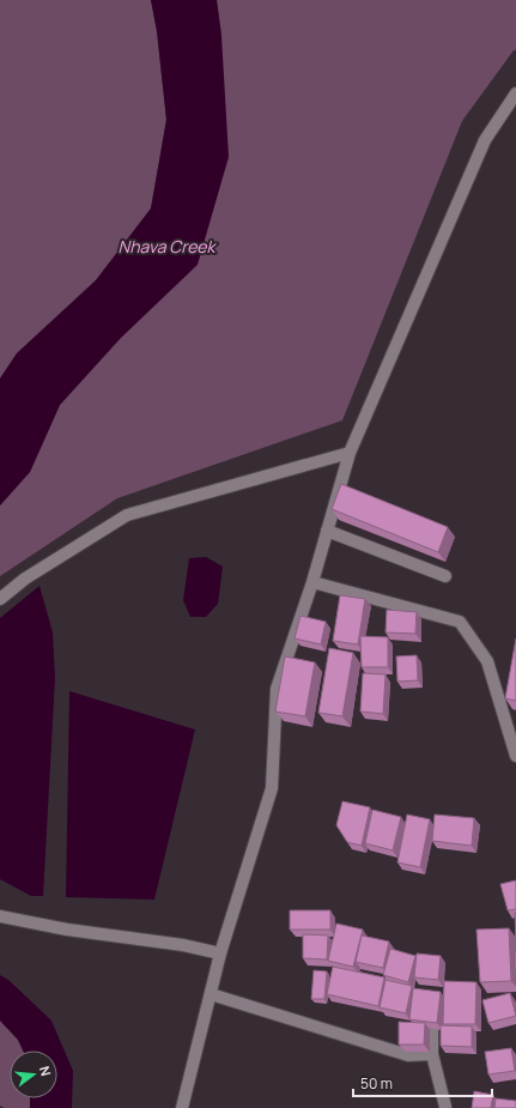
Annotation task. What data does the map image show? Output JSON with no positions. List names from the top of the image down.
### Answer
{
  "water": ["Nhava Creek"],
  "scale_bar": "50 m",
  "north": "right"
}
